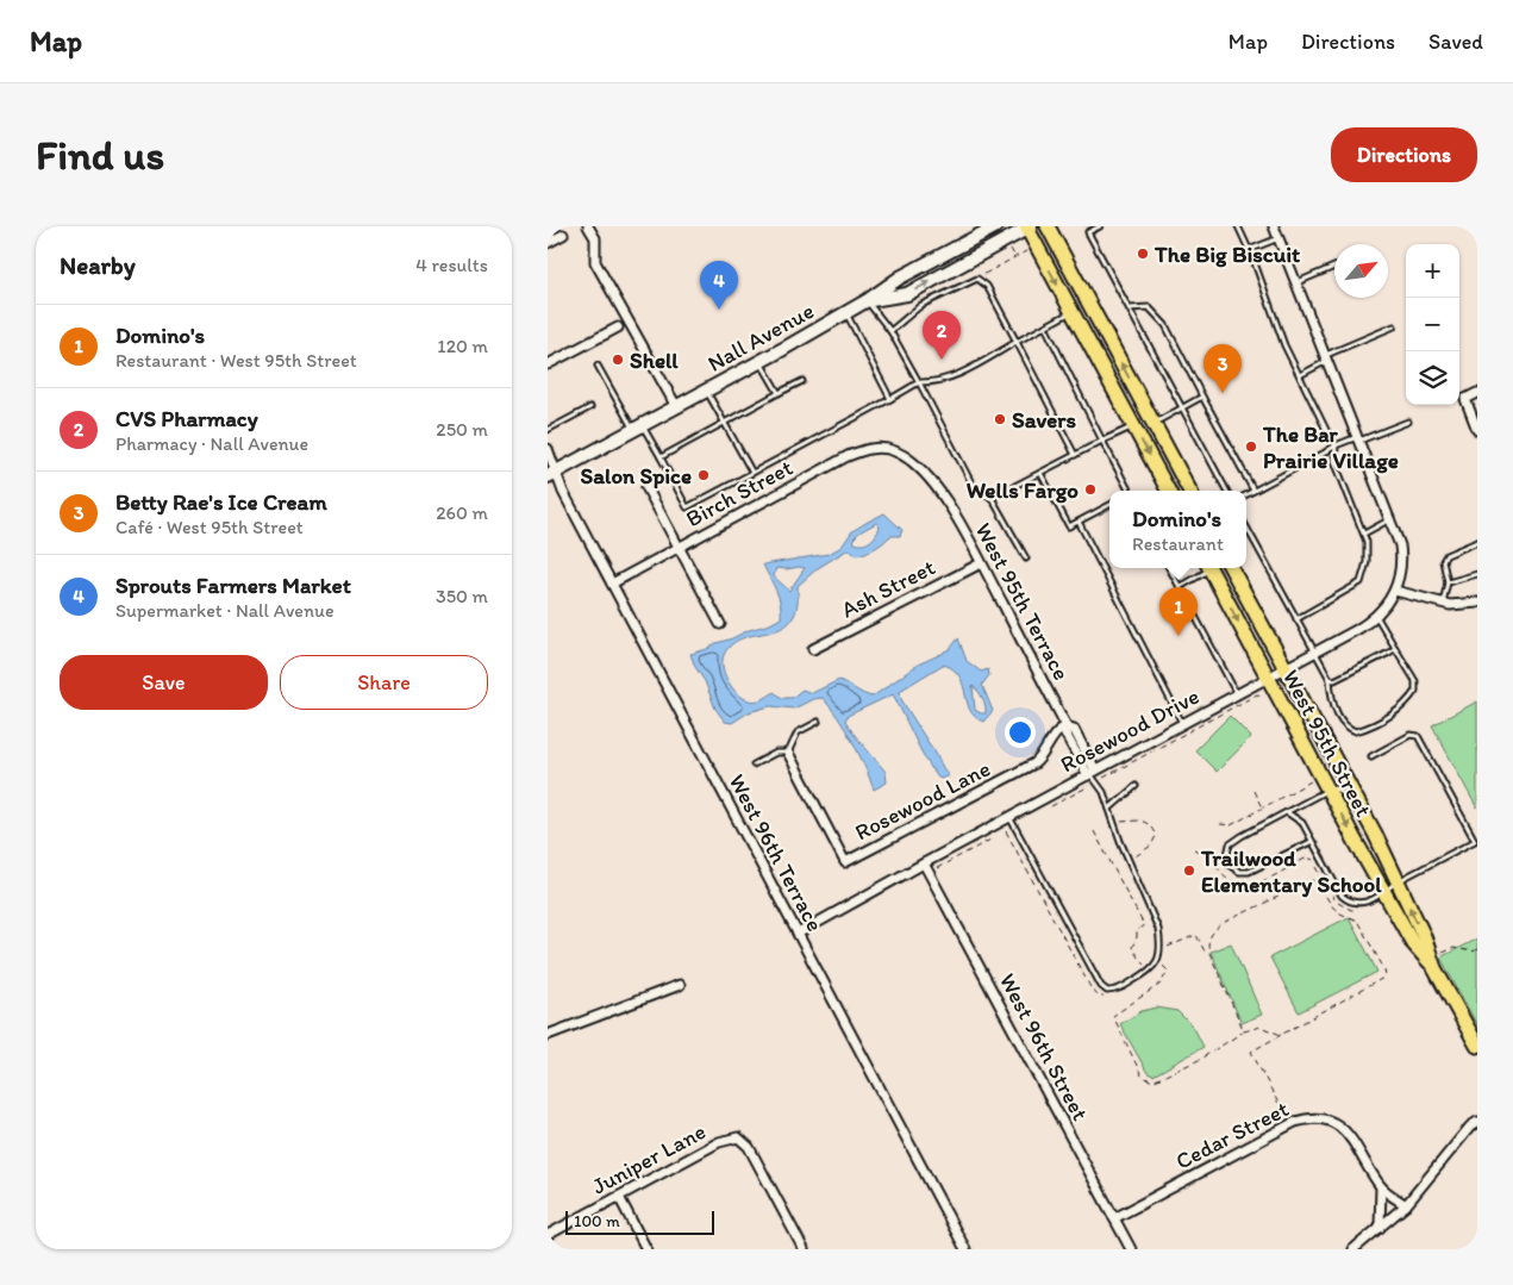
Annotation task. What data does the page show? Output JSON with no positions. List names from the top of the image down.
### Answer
{
  "streets": {
    "main road": ["Nall Avenue", "West 95th Street"],
    "street": [
      "Birch Street",
      "Ash Street",
      "West 95th Terrace",
      "Rosewood Drive",
      "Rosewood Lane",
      "West 96th Terrace",
      "West 96th Street",
      "Cedar Street",
      "Juniper Lane"
    ]
  },
  "crossings": [
    ["Nall Avenue", "West 96th Terrace"],
    ["Birch Street", "West 95th Terrace"],
    ["Birch Street", "West 96th Terrace"],
    ["Ash Street", "West 95th Terrace"],
    ["West 95th Terrace", "Rosewood Drive"],
    ["West 95th Terrace", "Rosewood Lane"],
    ["Rosewood Drive", "West 95th Street"],
    ["Rosewood Drive", "West 96th Terrace"],
    ["Rosewood Drive", "West 96th Street"],
    ["West 96th Street", "Cedar Street"]
  ],
  "places": [
    "The Big Biscuit",
    "Shell",
    "Savers",
    "The Bar Prairie Village",
    "Salon Spice",
    "Wells Fargo",
    "Trailwood Elementary School"
  ],
  "scale_bar": "100 m",
  "north": "top right",
  "page": {
    "header": "Map",
    "nav": ["Map", "Directions", "Saved"],
    "buttons": [
      "Directions",
      ["Save", "Share"]
    ],
    "title": "Find us",
    "heading": ["Nearby", "4 results"],
    "map_buttons": ["+", "−"],
    "pins": [
      "4",
      "2",
      "3",
      "1"
    ],
    "list": [
      {
        "mark": "1",
        "name": "Domino's",
        "note": "Restaurant · West 95th Street",
        "value": "120 m"
      },
      {
        "mark": "2",
        "name": "CVS Pharmacy",
        "note": "Pharmacy · Nall Avenue",
        "value": "250 m"
      },
      {
        "mark": "3",
        "name": "Betty Rae's Ice Cream",
        "note": "Café · West 95th Street",
        "value": "260 m"
      },
      {
        "mark": "4",
        "name": "Sprouts Farmers Market",
        "note": "Supermarket · Nall Avenue",
        "value": "350 m"
      }
    ],
    "popup": ["Domino's", "Restaurant"],
    "scale": "100 m"
  }
}
